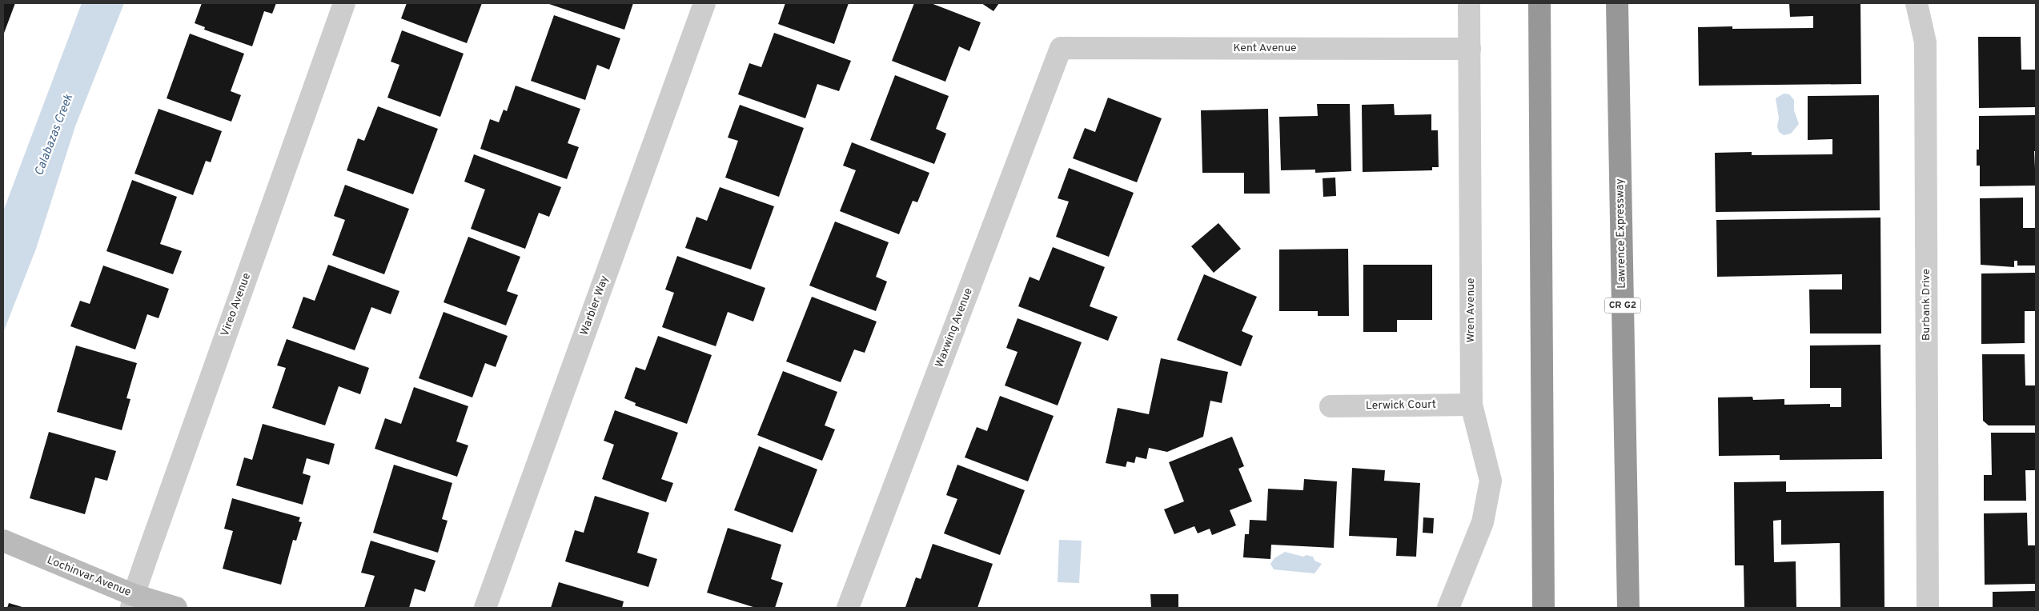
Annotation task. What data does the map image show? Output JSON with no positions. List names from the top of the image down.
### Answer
{
  "streets": {
    "highway": ["Lawrence Expressway", "CR G2"],
    "street": [
      "Kent Avenue",
      "Vireo Avenue",
      "Burbank Drive",
      "Warbler Way",
      "Wren Avenue",
      "Waxwing Avenue",
      "Lerwick Court",
      "Lochinvar Avenue"
    ]
  },
  "crossings": [
    ["Kent Avenue", "Wren Avenue"],
    ["Kent Avenue", "Waxwing Avenue"],
    ["Vireo Avenue", "Lochinvar Avenue"],
    ["Wren Avenue", "Lerwick Court"]
  ],
  "water": ["Calabazas Creek"]
}
